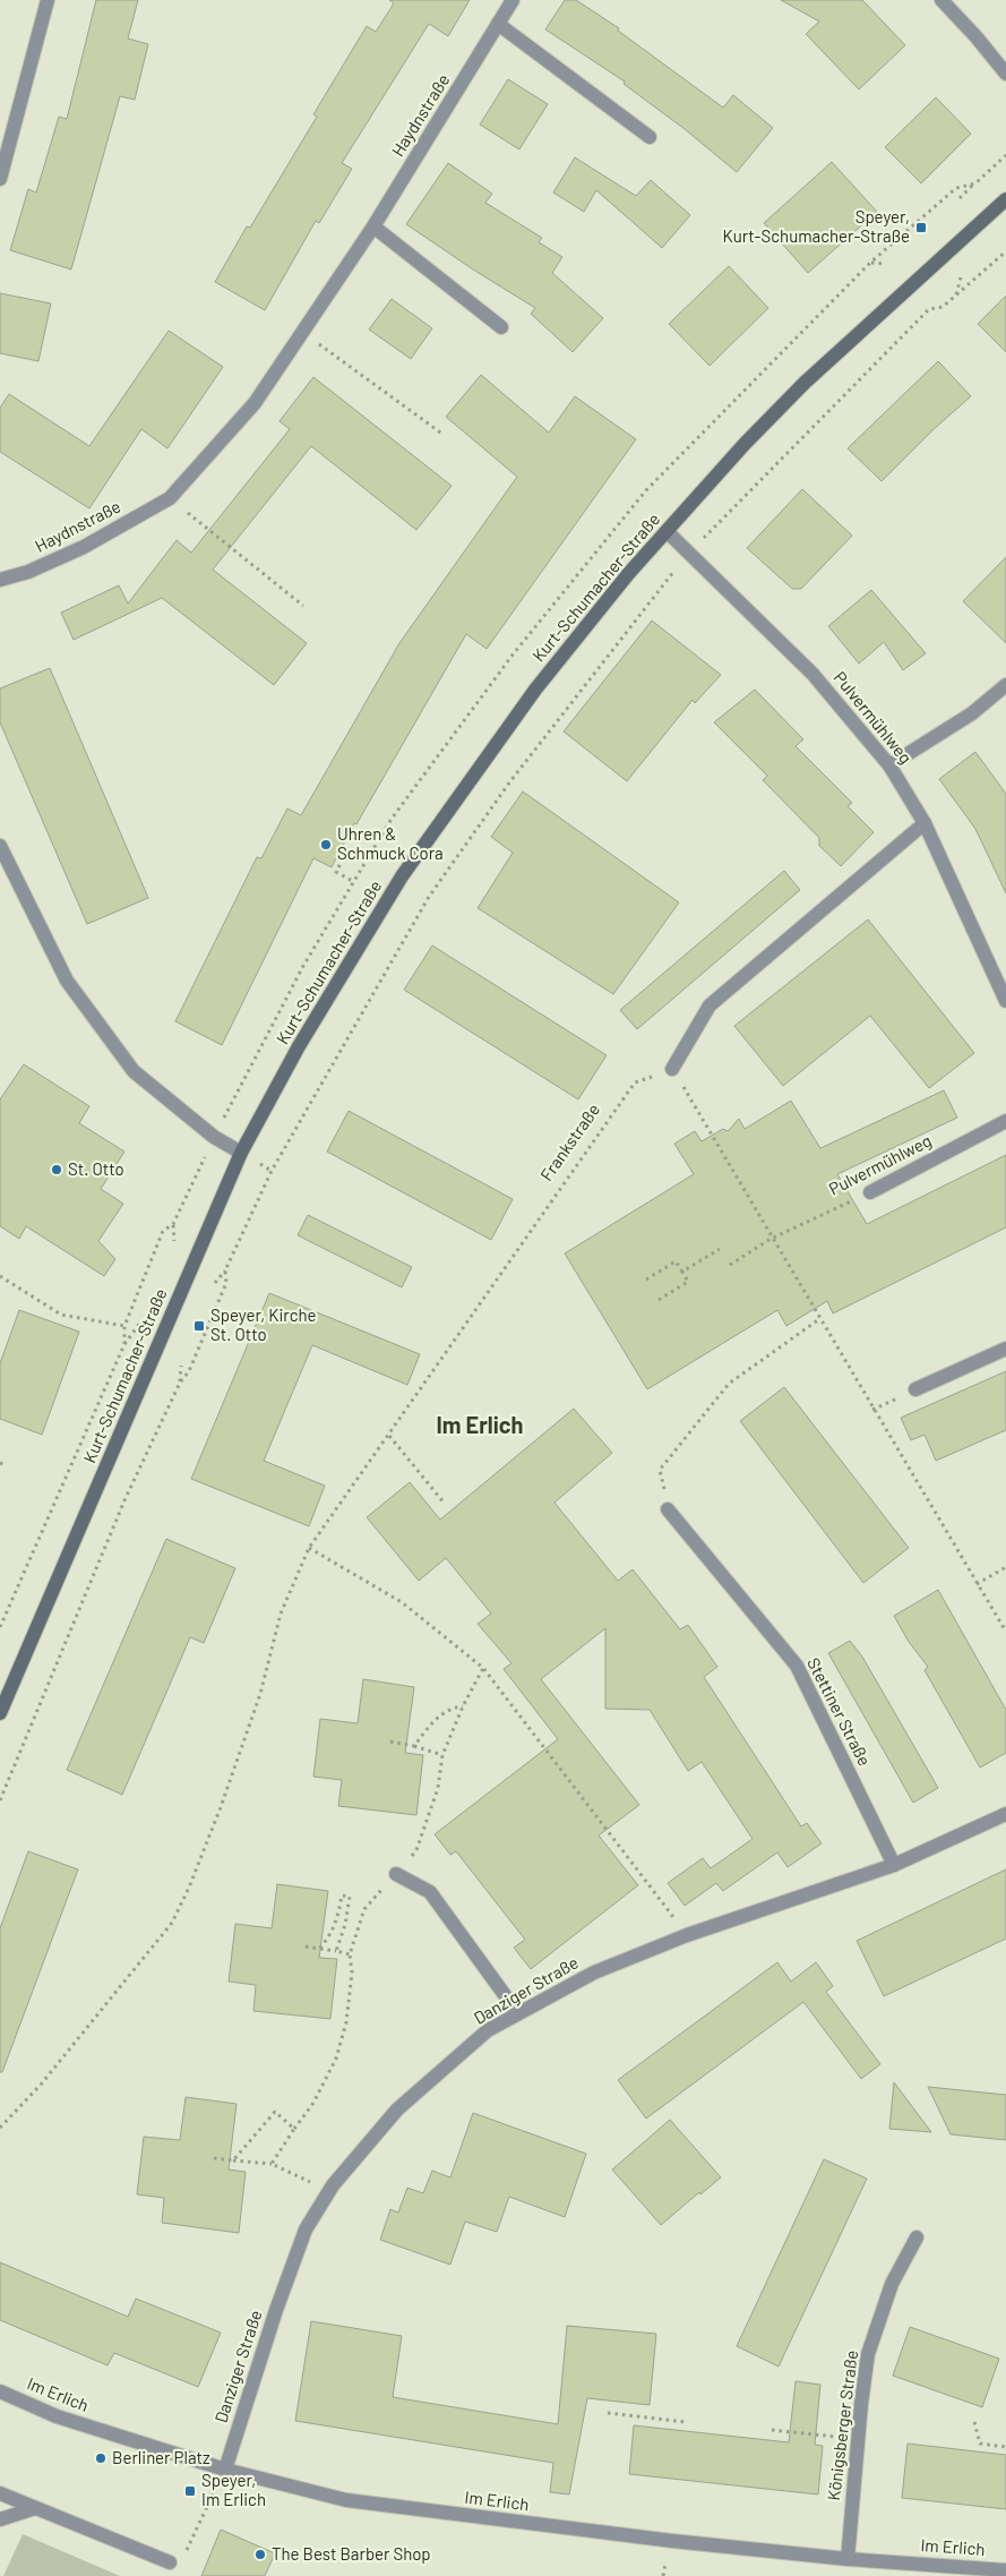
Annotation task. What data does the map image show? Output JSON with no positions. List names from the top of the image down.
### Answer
{
  "streets": {
    "main road": ["Kurt-Schumacher-Straße"],
    "street": [
      "Haydnstraße",
      "Pulvermühlweg",
      "Stettiner Straße",
      "Danziger Straße",
      "Im Erlich",
      "Königsberger Straße"
    ],
    "path": ["Frankstraße"]
  },
  "crossings": [
    ["Kurt-Schumacher-Straße", "Pulvermühlweg"],
    ["Stettiner Straße", "Danziger Straße"],
    ["Danziger Straße", "Im Erlich"],
    ["Im Erlich", "Königsberger Straße"]
  ],
  "districts": ["Im Erlich"],
  "places": {
    "transit": ["Speyer, Kurt-Schumacher-Straße", "Speyer, Kirche St. Otto", "Speyer, Im Erlich"],
    "other": [
      "Uhren & Schmuck Cora",
      "St. Otto",
      "Berliner Platz",
      "The Best Barber Shop"
    ]
  }
}
